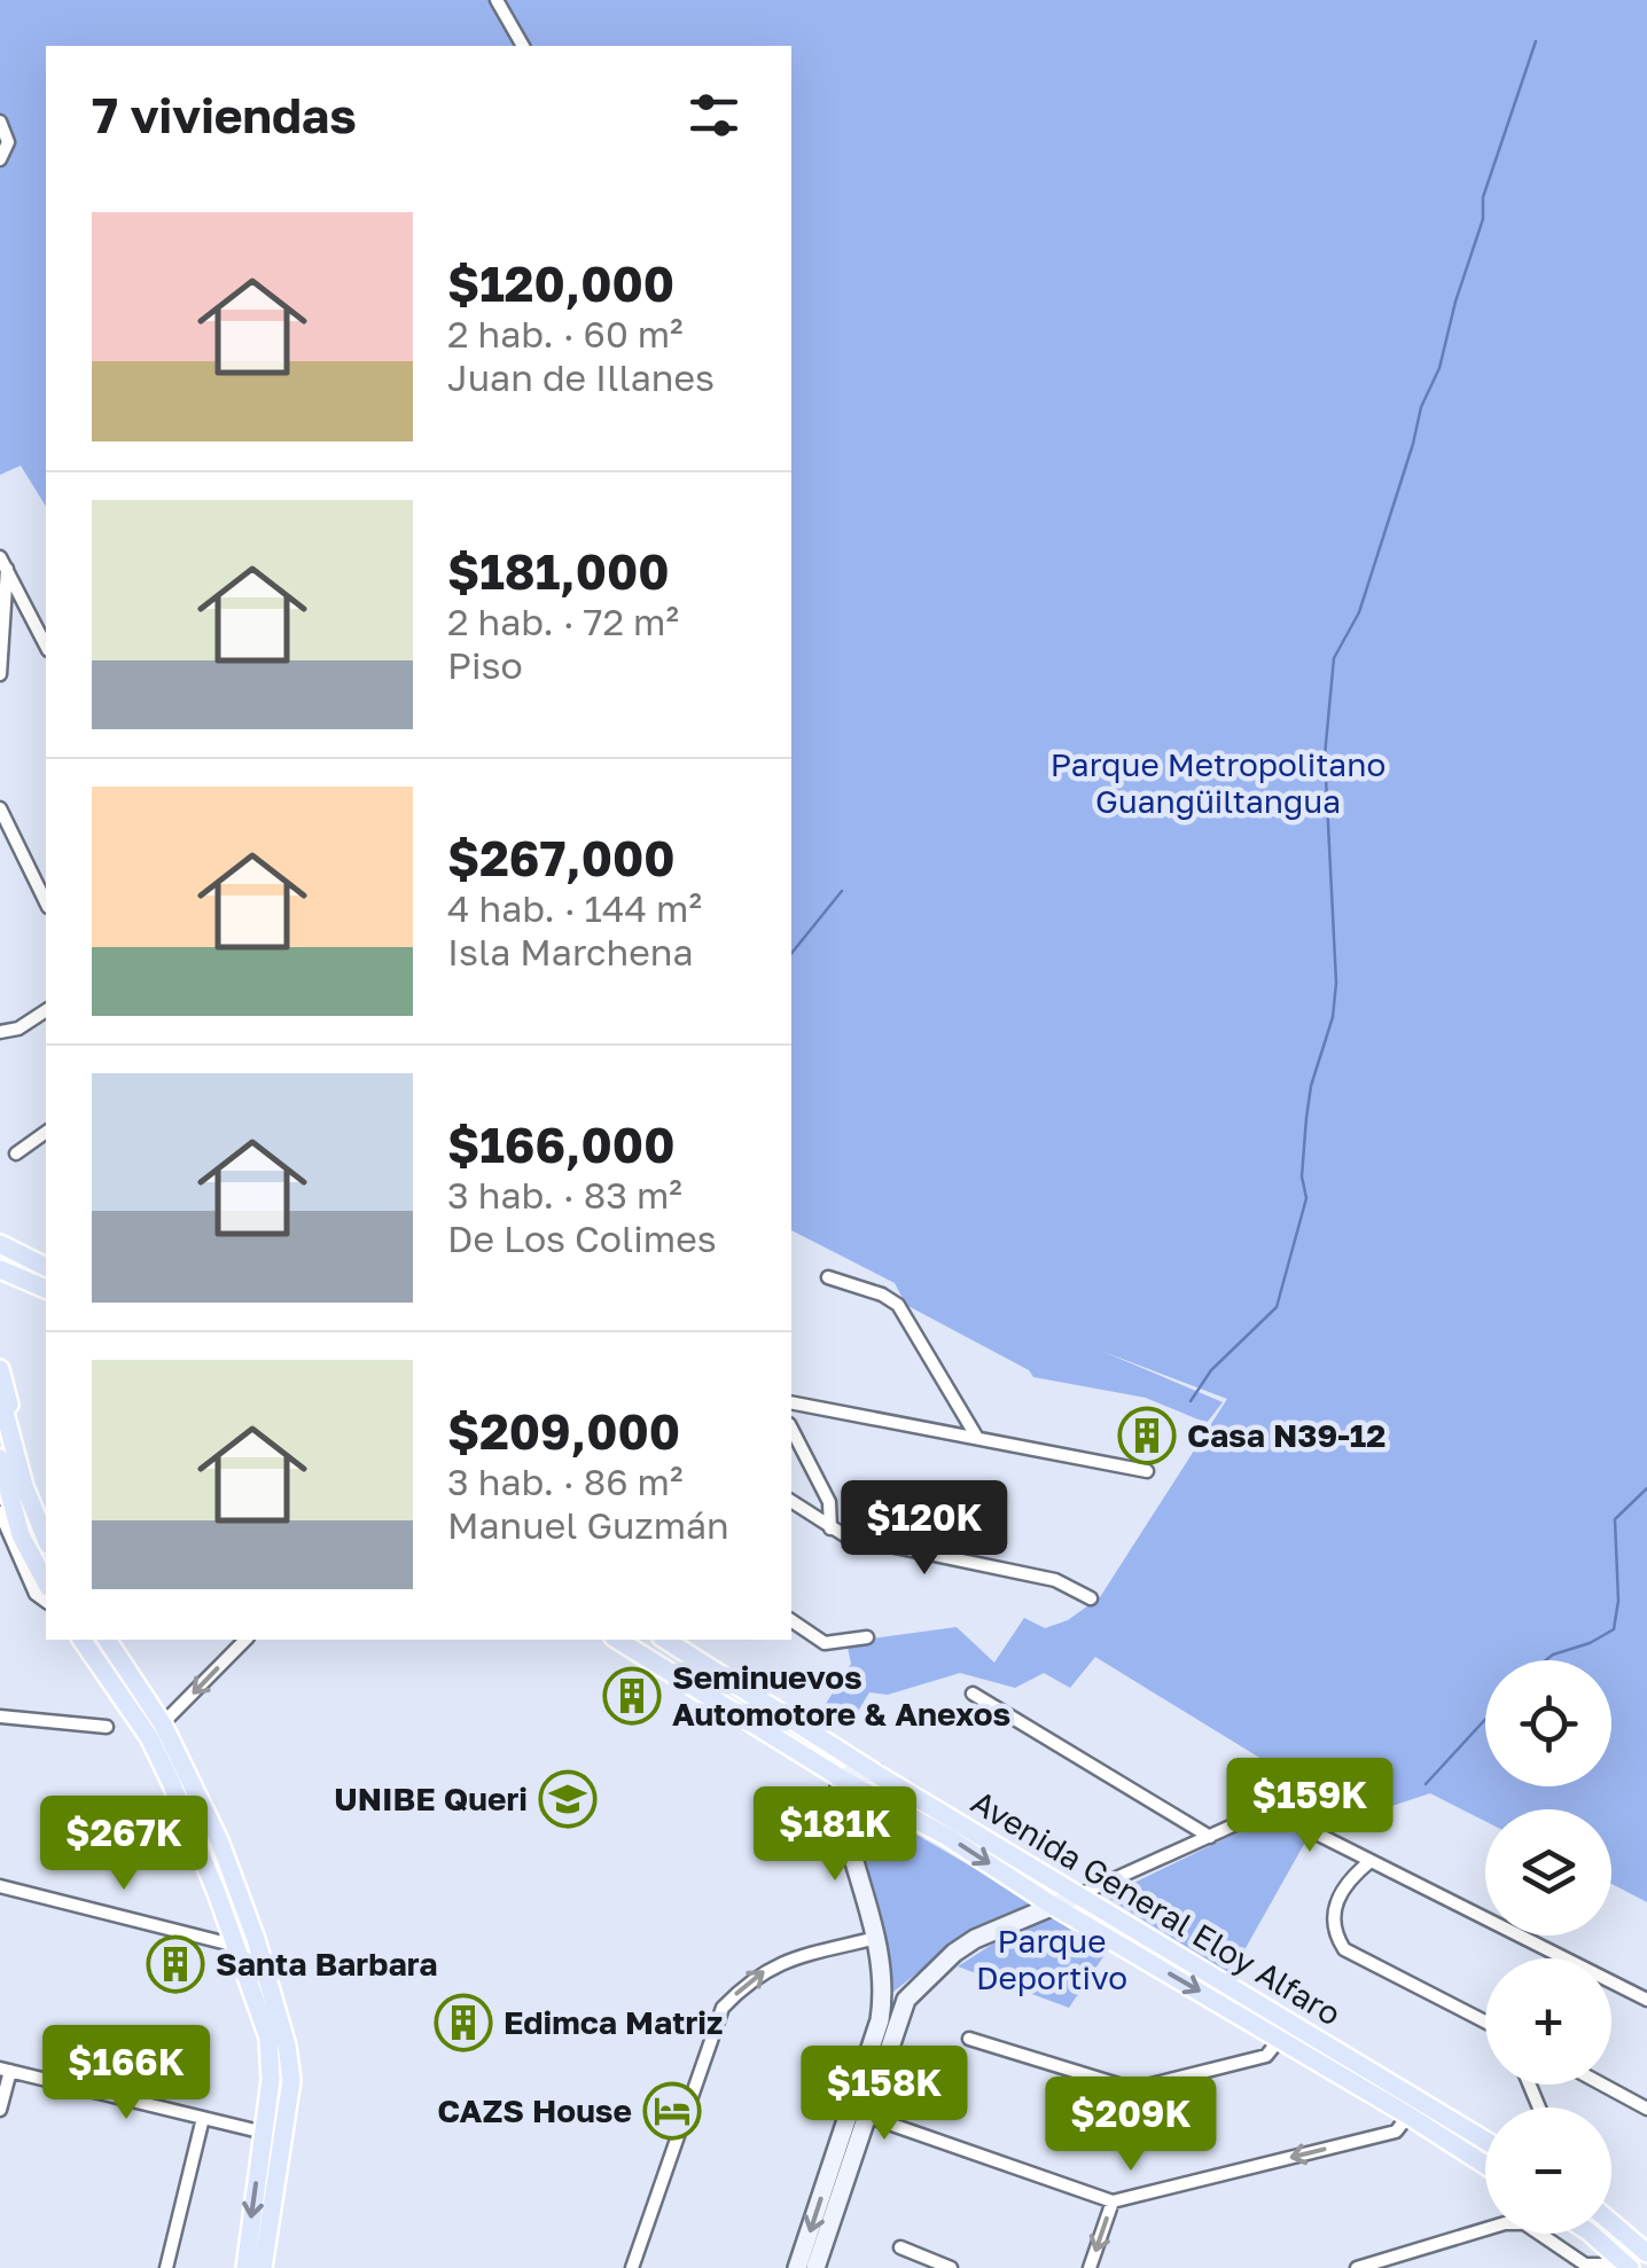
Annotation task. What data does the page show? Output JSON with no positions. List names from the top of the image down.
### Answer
{
  "streets": {
    "main road": ["Avenida General Eloy Alfaro"]
  },
  "parks": ["Parque Metropolitano Guangüiltangua", "Parque Deportivo"],
  "places": {
    "building": [
      "Casa N39-12",
      "Seminuevos Automotore & Anexos",
      "Santa Barbara",
      "Edimca Matriz"
    ],
    "school or university": ["UNIBE Queri"],
    "hotel": ["CAZS House"]
  },
  "page": {
    "heading": "7 viviendas",
    "list": [
      {
        "name": "$120,000",
        "note": "2 hab. · 60 m² · Juan de Illanes"
      },
      {
        "name": "$181,000",
        "note": "2 hab. · 72 m² · Piso"
      },
      {
        "name": "$267,000",
        "note": "4 hab. · 144 m² · Isla Marchena"
      },
      {
        "name": "$166,000",
        "note": "3 hab. · 83 m² · De Los Colimes"
      },
      {
        "name": "$209,000",
        "note": "3 hab. · 86 m² · Manuel Guzmán"
      }
    ],
    "price": [
      "$120K",
      "$159K",
      "$181K",
      "$267K",
      "$166K",
      "$158K",
      "$209K"
    ],
    "map_buttons": ["+", "−"]
  }
}
